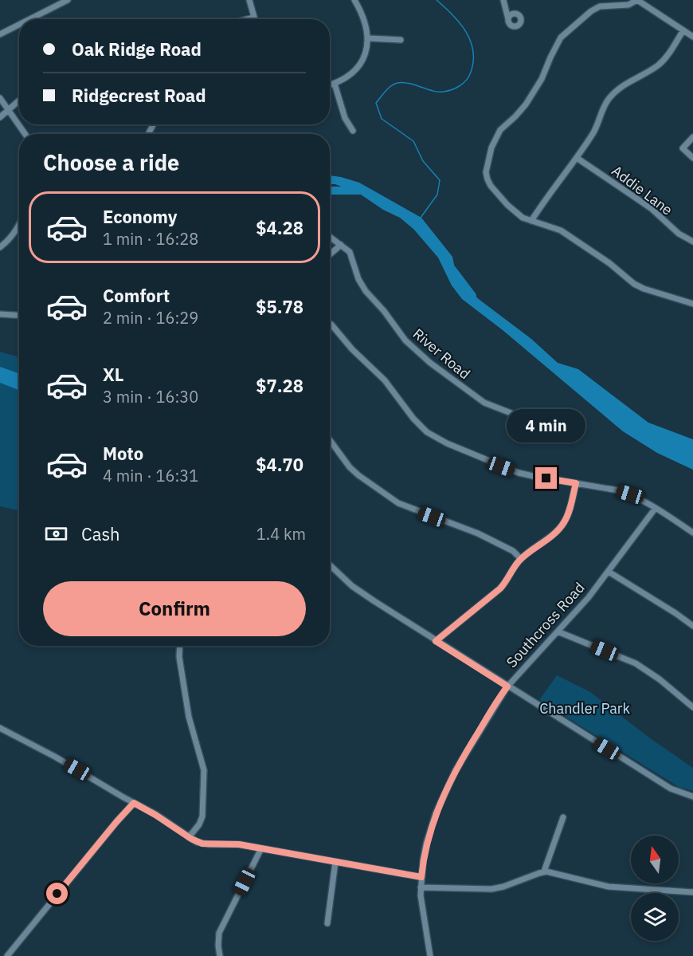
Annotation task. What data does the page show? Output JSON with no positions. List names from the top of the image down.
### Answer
{
  "streets": {
    "street": ["Addie Lane", "River Road", "Southcross Road"]
  },
  "parks": ["Chandler Park"],
  "north": "top",
  "page": {
    "banner": ["Oak Ridge Road", "Ridgecrest Road"],
    "heading": "Choose a ride",
    "list": [
      {
        "name": "Economy",
        "note": "1 min · 16:28",
        "value": "$4.28"
      },
      {
        "name": "Comfort",
        "note": "2 min · 16:29",
        "value": "$5.78"
      },
      {
        "name": "XL",
        "note": "3 min · 16:30",
        "value": "$7.28"
      },
      {
        "name": "Moto",
        "note": "4 min · 16:31",
        "value": "$4.70"
      }
    ],
    "bubble": "4 min",
    "pay": ["Cash", "1.4 km"],
    "buttons": "Confirm"
  }
}
